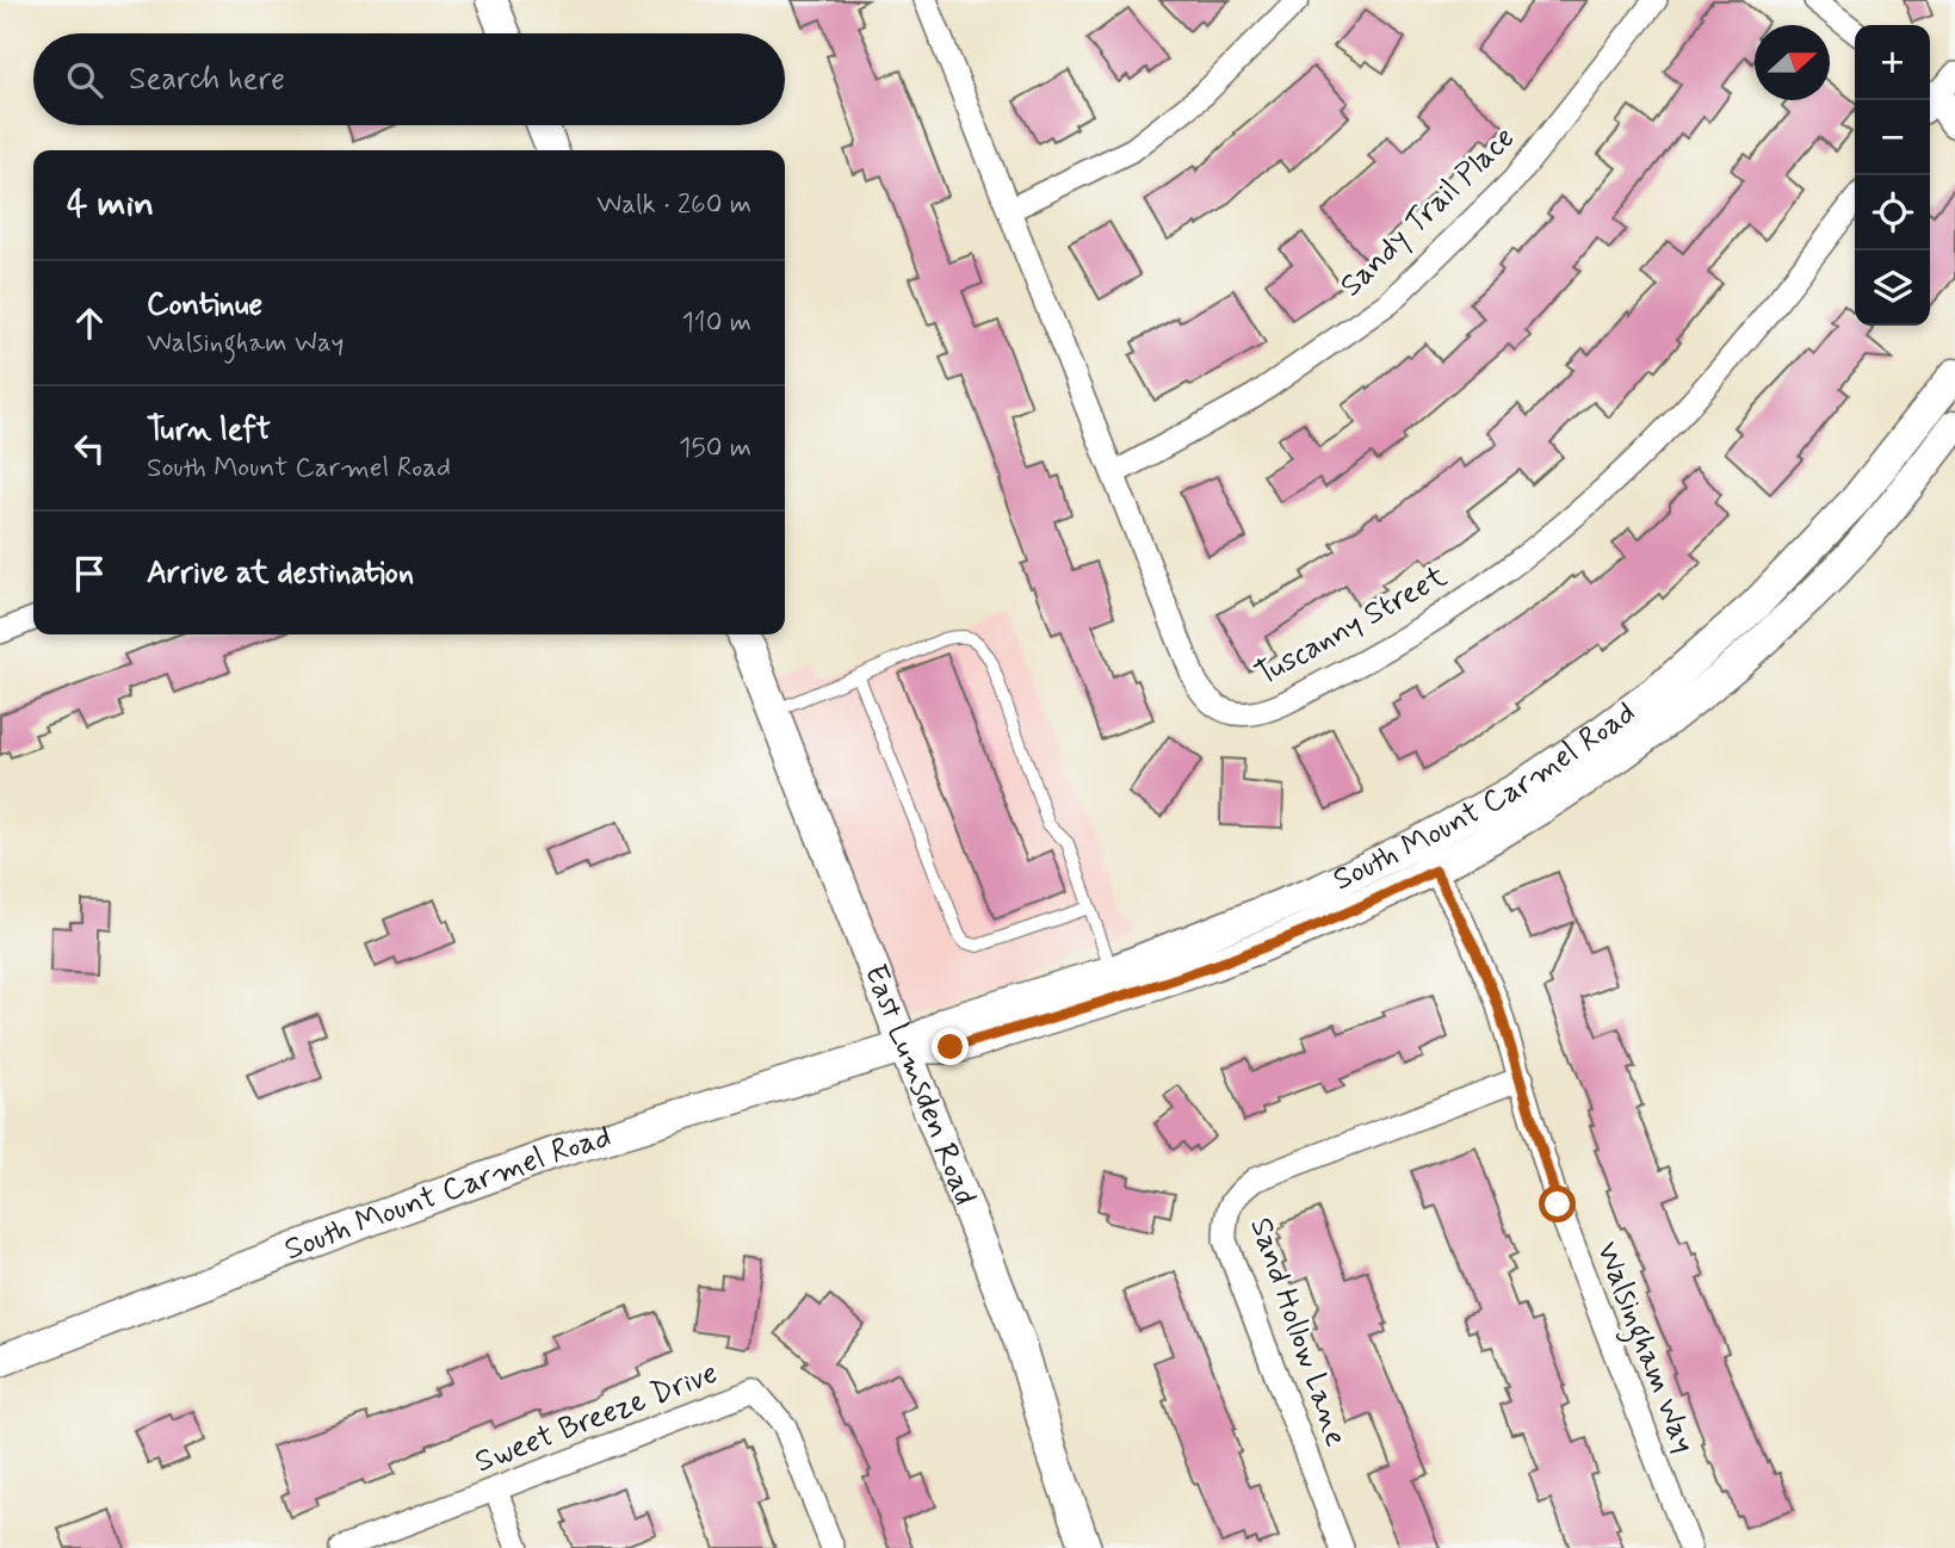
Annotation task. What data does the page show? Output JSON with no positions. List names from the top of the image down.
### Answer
{
  "streets": {
    "street": [
      "Sandy Trail Place",
      "Tuscanny Street",
      "South Mount Carmel Road",
      "East Lumsden Road",
      "Sand Hollow Lane",
      "Walsingham Way",
      "Sweet Breeze Drive"
    ]
  },
  "crossings": [
    ["Sandy Trail Place", "Tuscanny Street"],
    ["South Mount Carmel Road", "East Lumsden Road"],
    ["South Mount Carmel Road", "Walsingham Way"],
    ["Sand Hollow Lane", "Walsingham Way"]
  ],
  "north": "right",
  "page": {
    "map_buttons": ["+", "−"],
    "search": "Search here",
    "heading": ["4 min", "Walk · 260 m"],
    "list": [
      ["Continue", "Walsingham Way", "110 m"],
      ["Turn left", "South Mount Carmel Road", "150 m"],
      "Arrive at destination"
    ]
  }
}
